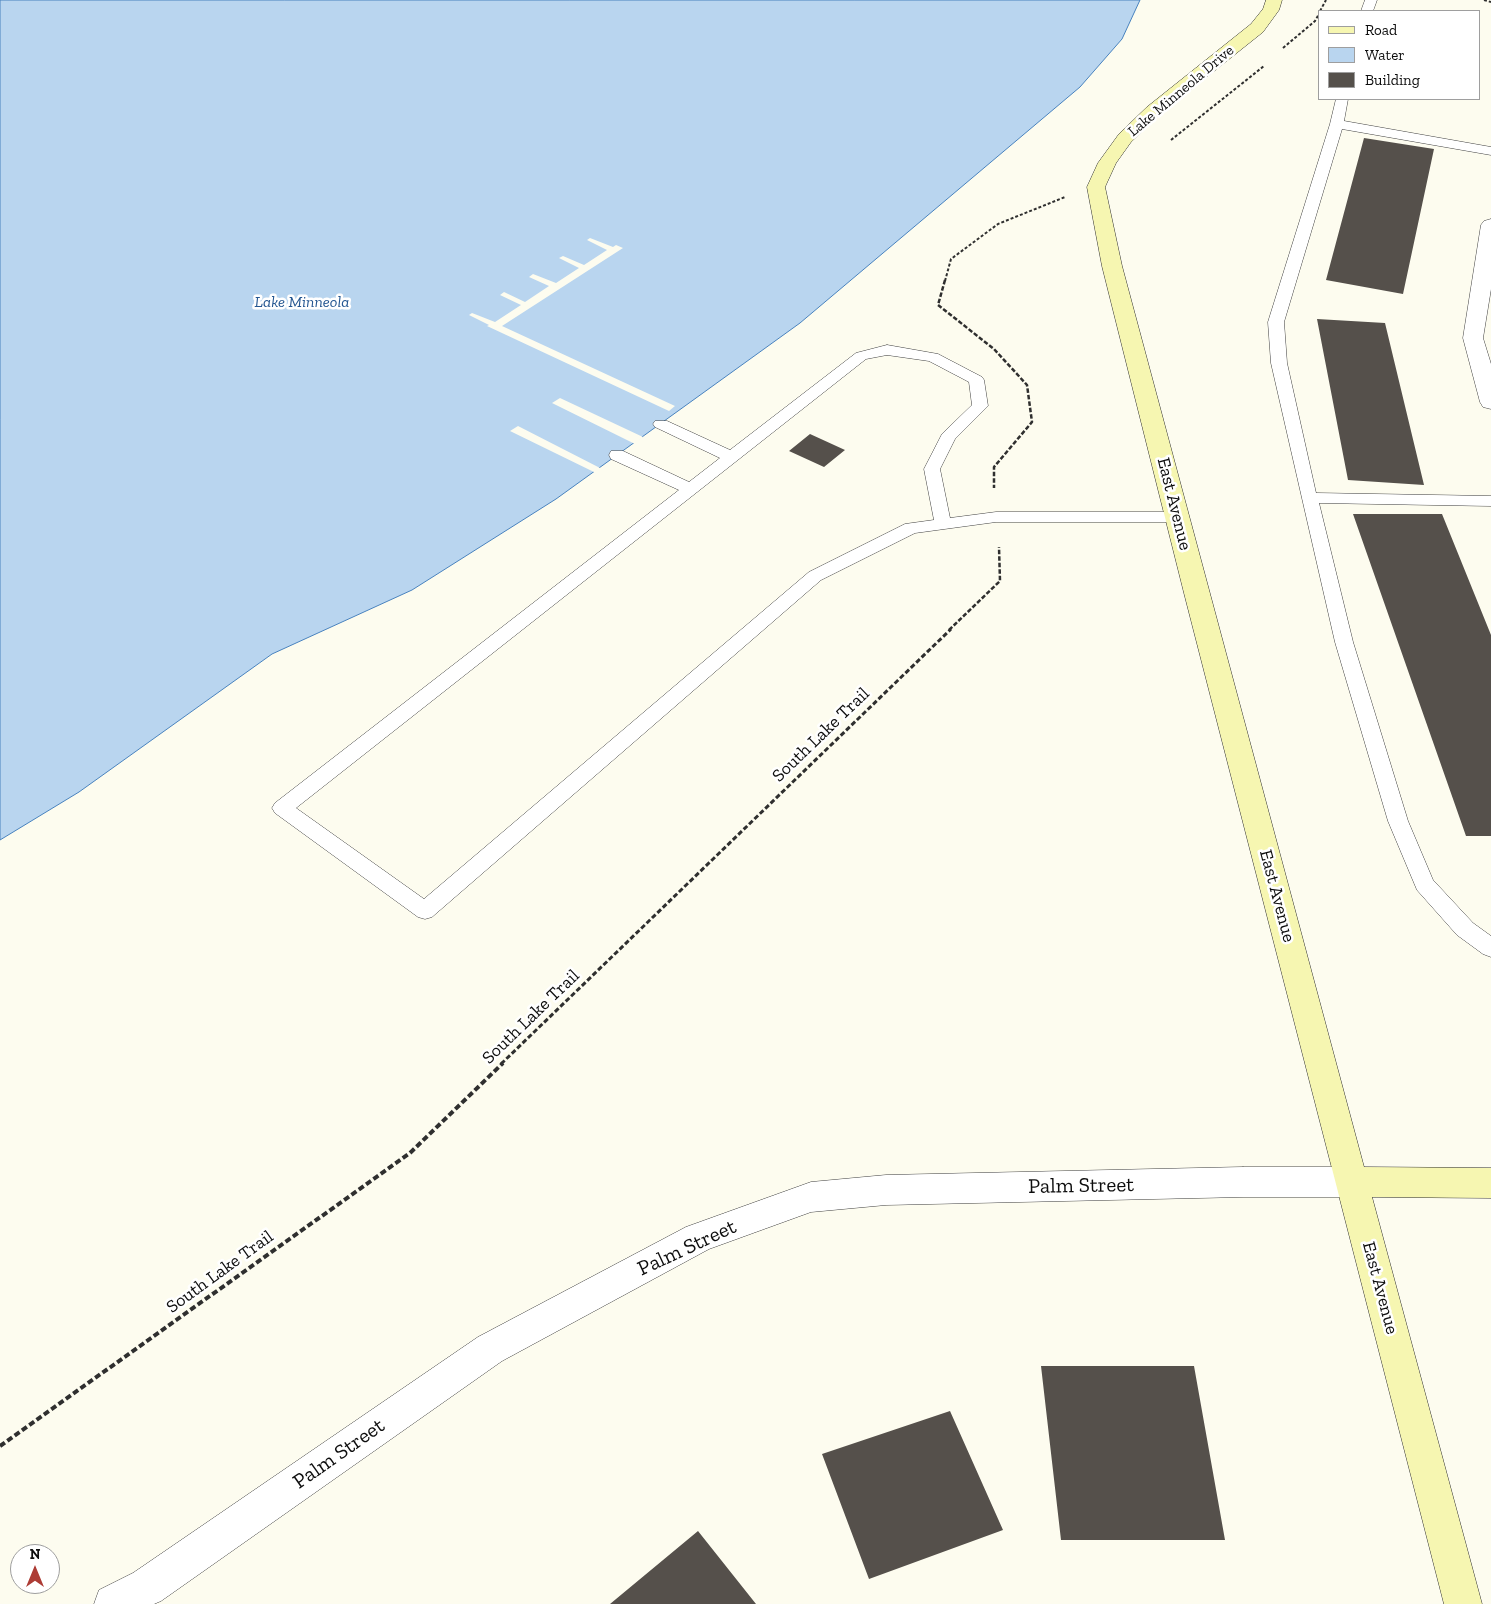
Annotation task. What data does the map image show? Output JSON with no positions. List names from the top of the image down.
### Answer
{
  "streets": {
    "street": ["Lake Minneola Drive", "East Avenue", "Palm Street"],
    "path": ["South Lake Trail"]
  },
  "crossings": [
    ["Lake Minneola Drive", "East Avenue"],
    ["East Avenue", "Palm Street"]
  ],
  "water": ["Lake Minneola"],
  "legend": ["Road", "Water", "Building"],
  "north": "top"
}
